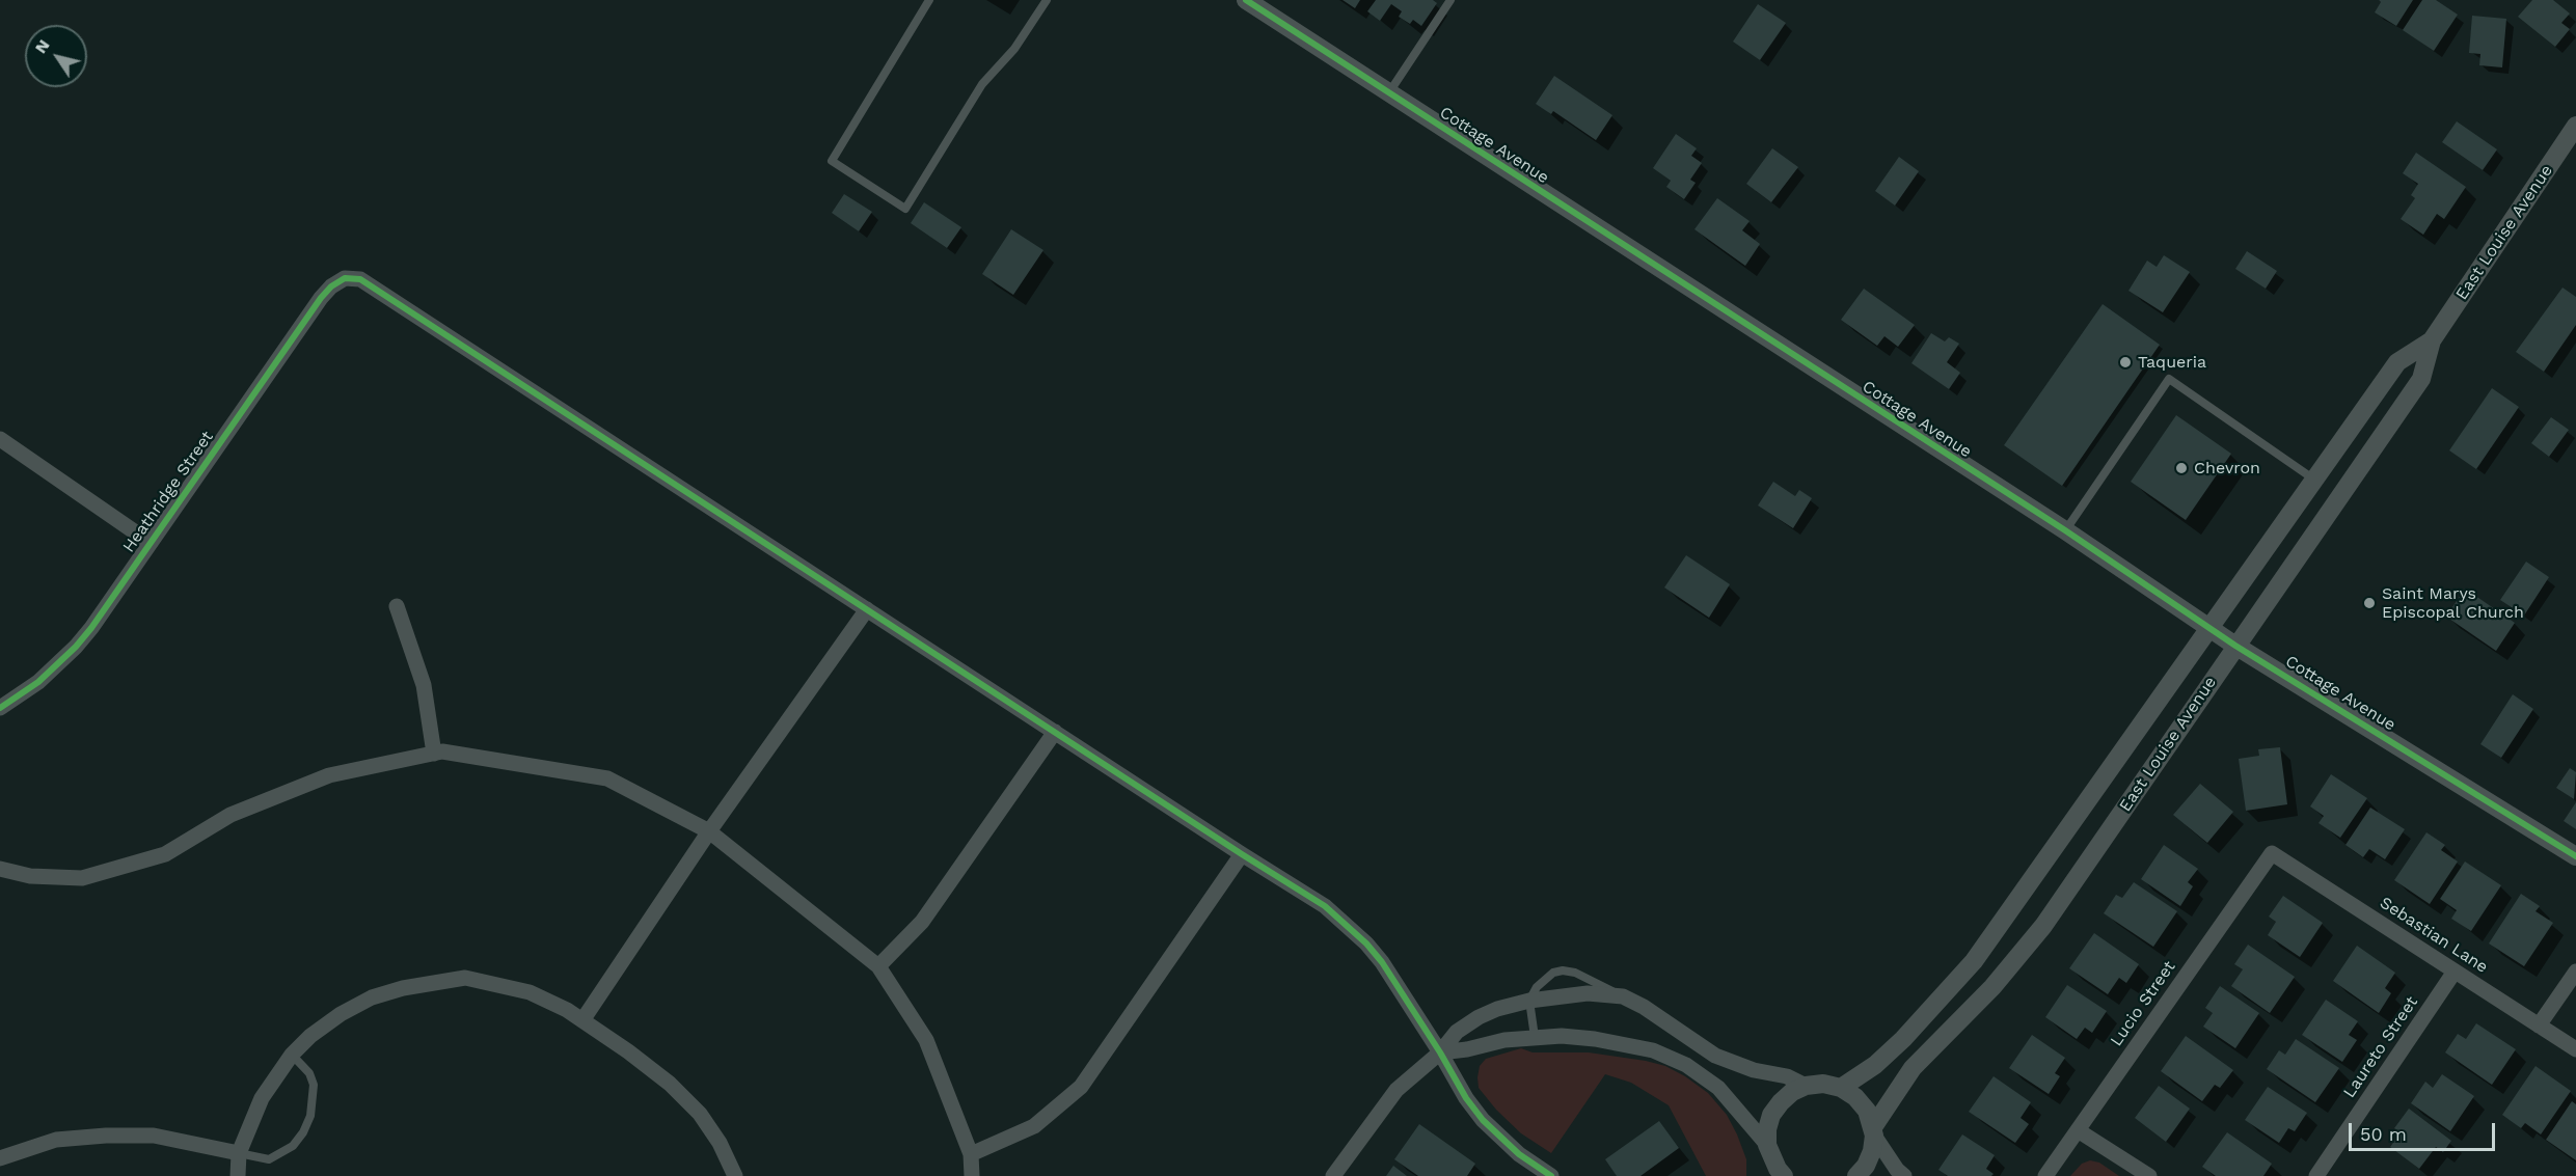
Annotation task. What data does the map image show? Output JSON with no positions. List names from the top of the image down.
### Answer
{
  "streets": {
    "street": [
      "Cottage Avenue",
      "East Louise Avenue",
      "Heathridge Street",
      "Sebastian Lane",
      "Lucio Street",
      "Laureto Street"
    ]
  },
  "crossings": [
    ["Cottage Avenue", "East Louise Avenue"],
    ["Sebastian Lane", "Lucio Street"],
    ["Sebastian Lane", "Laureto Street"]
  ],
  "places": ["Taqueria", "Chevron", "Saint Marys Episcopal Church"],
  "scale_bar": "50 m",
  "north": "top left"
}
